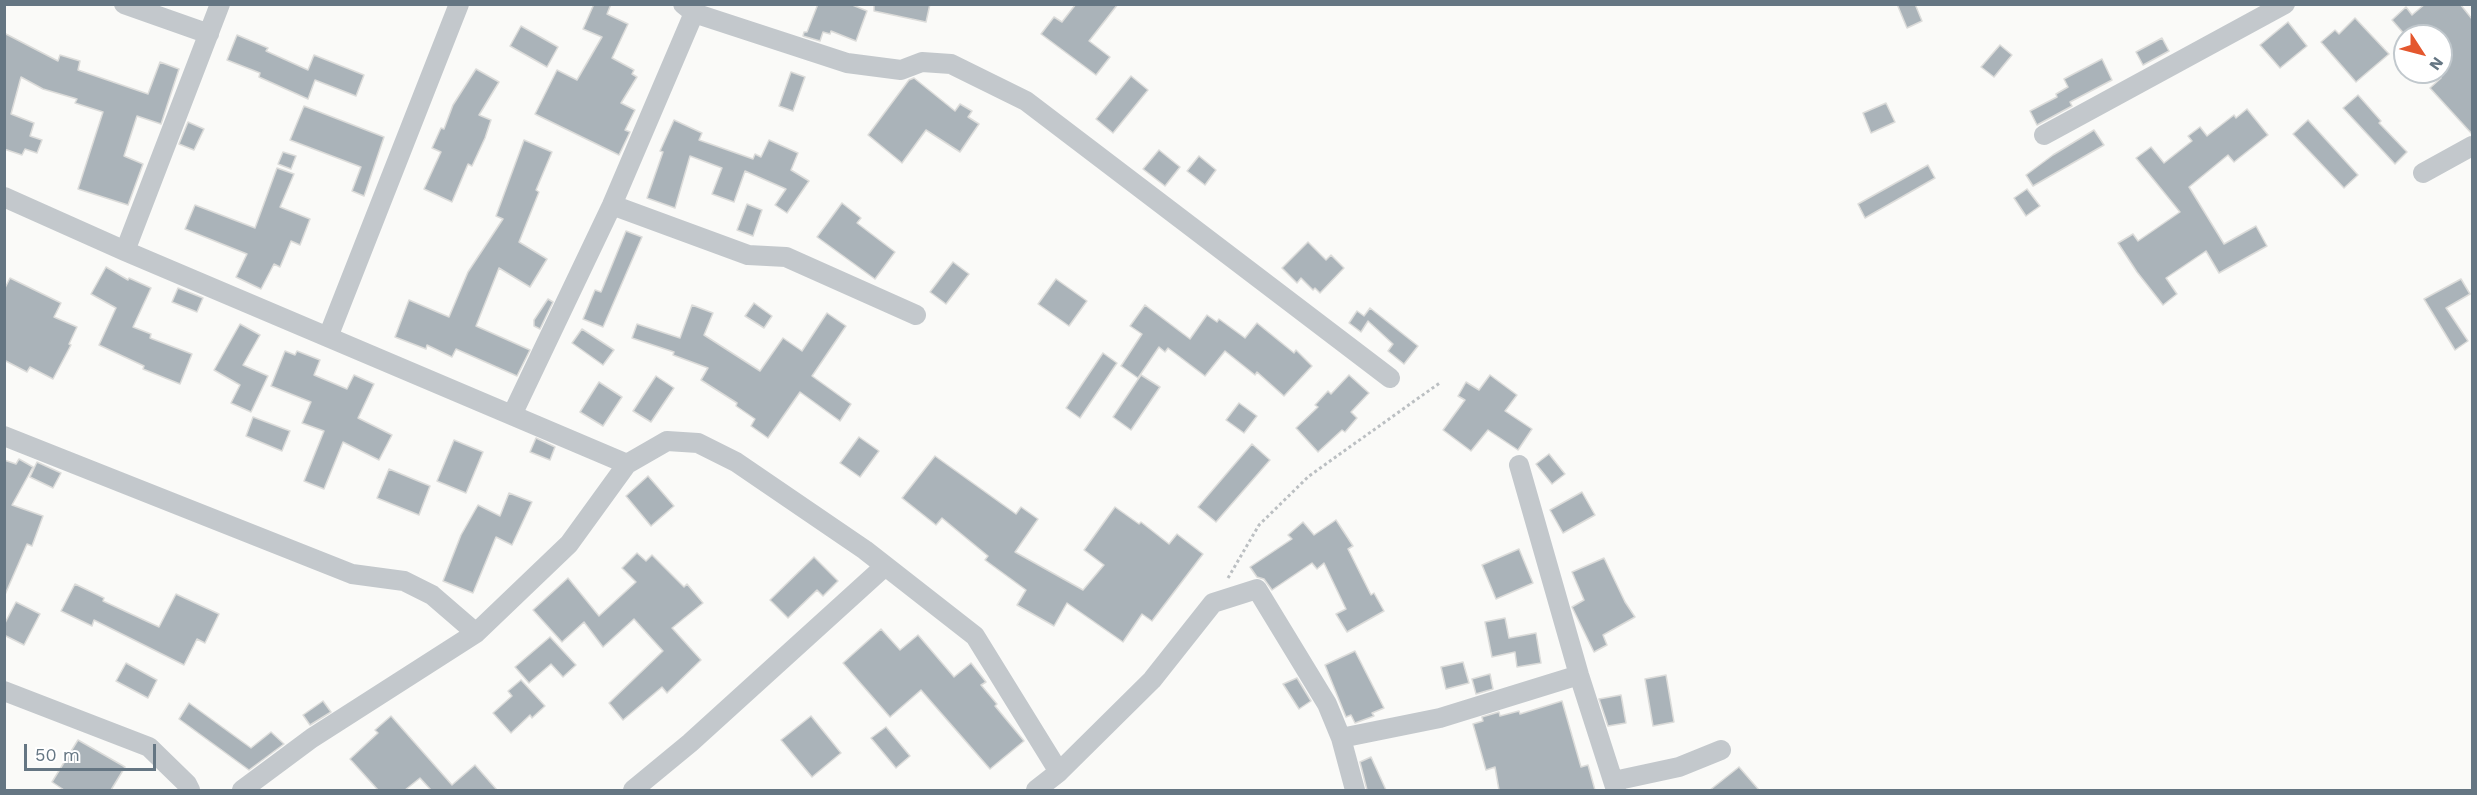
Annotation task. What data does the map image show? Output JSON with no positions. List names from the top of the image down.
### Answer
{
  "scale_bar": "50 m",
  "north": "bottom right"
}
